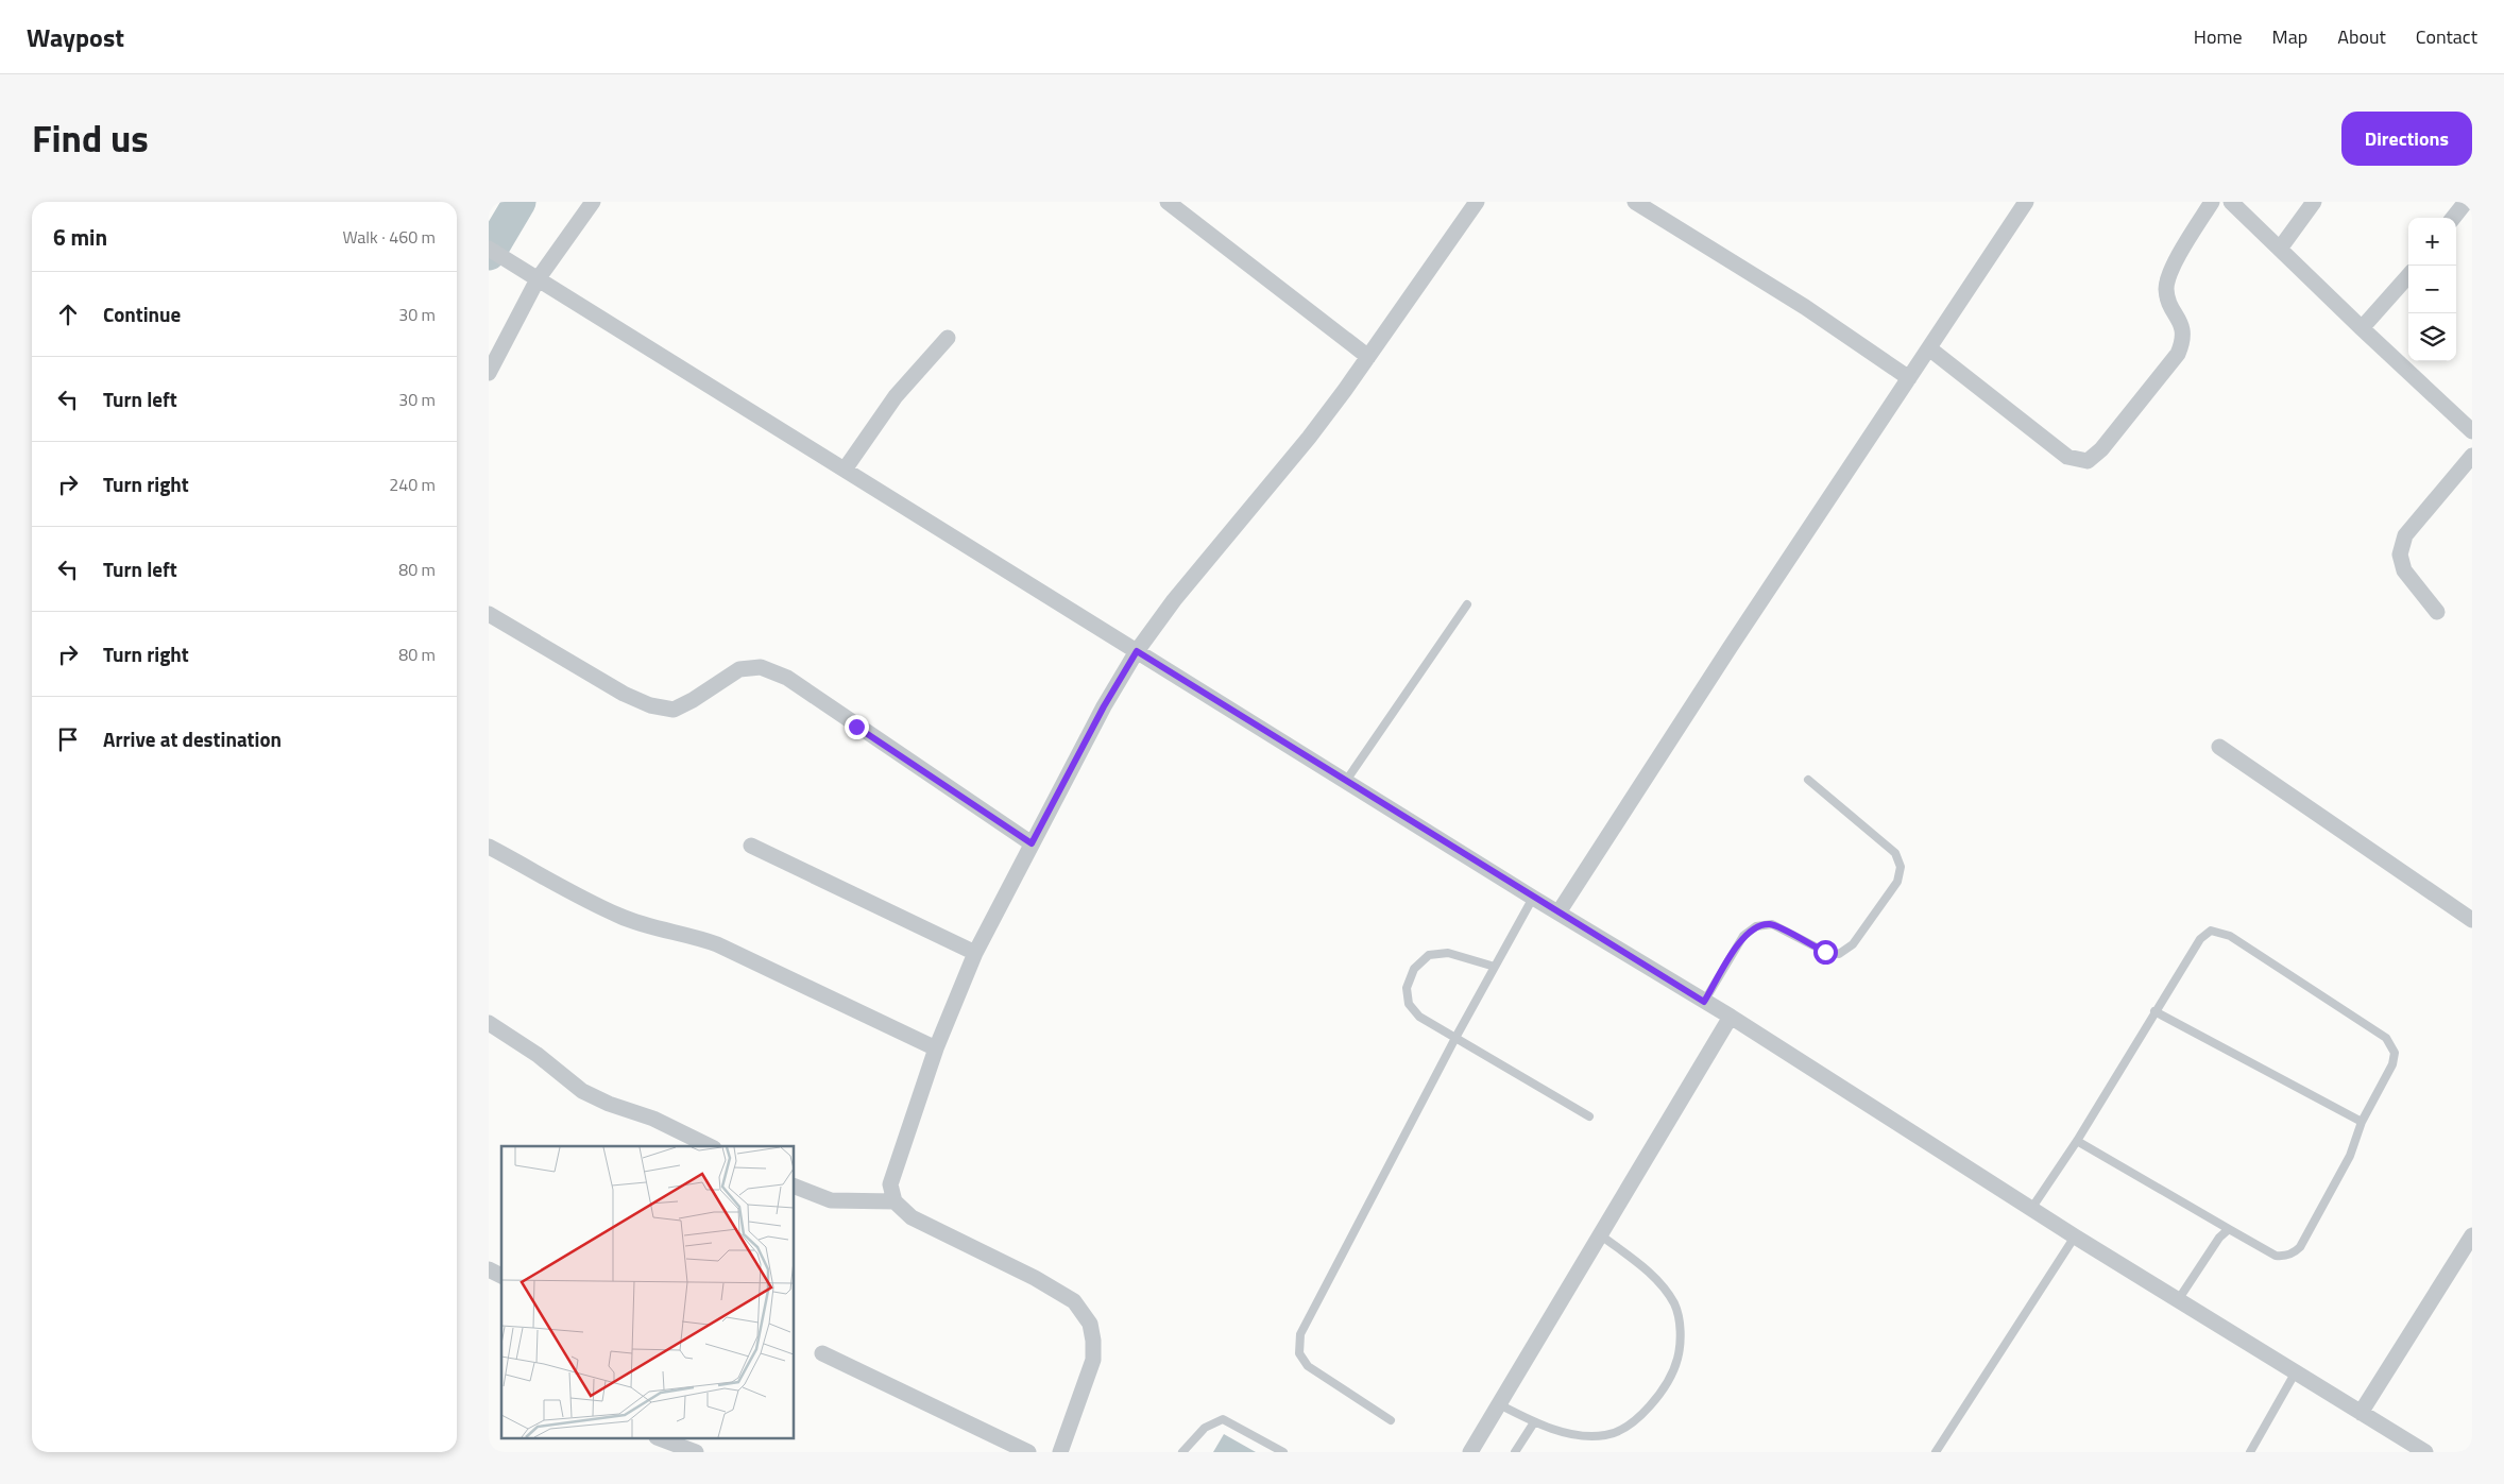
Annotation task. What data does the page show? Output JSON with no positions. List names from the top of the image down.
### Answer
{
  "page": {
    "header": "Waypost",
    "nav": [
      "Home",
      "Map",
      "About",
      "Contact"
    ],
    "title": "Find us",
    "buttons": "Directions",
    "heading": ["6 min", "Walk · 460 m"],
    "map_buttons": ["+", "−"],
    "list": [
      ["Continue", "30 m"],
      ["Turn left", "30 m"],
      ["Turn right", "240 m"],
      ["Turn left", "80 m"],
      ["Turn right", "80 m"],
      "Arrive at destination"
    ]
  }
}
